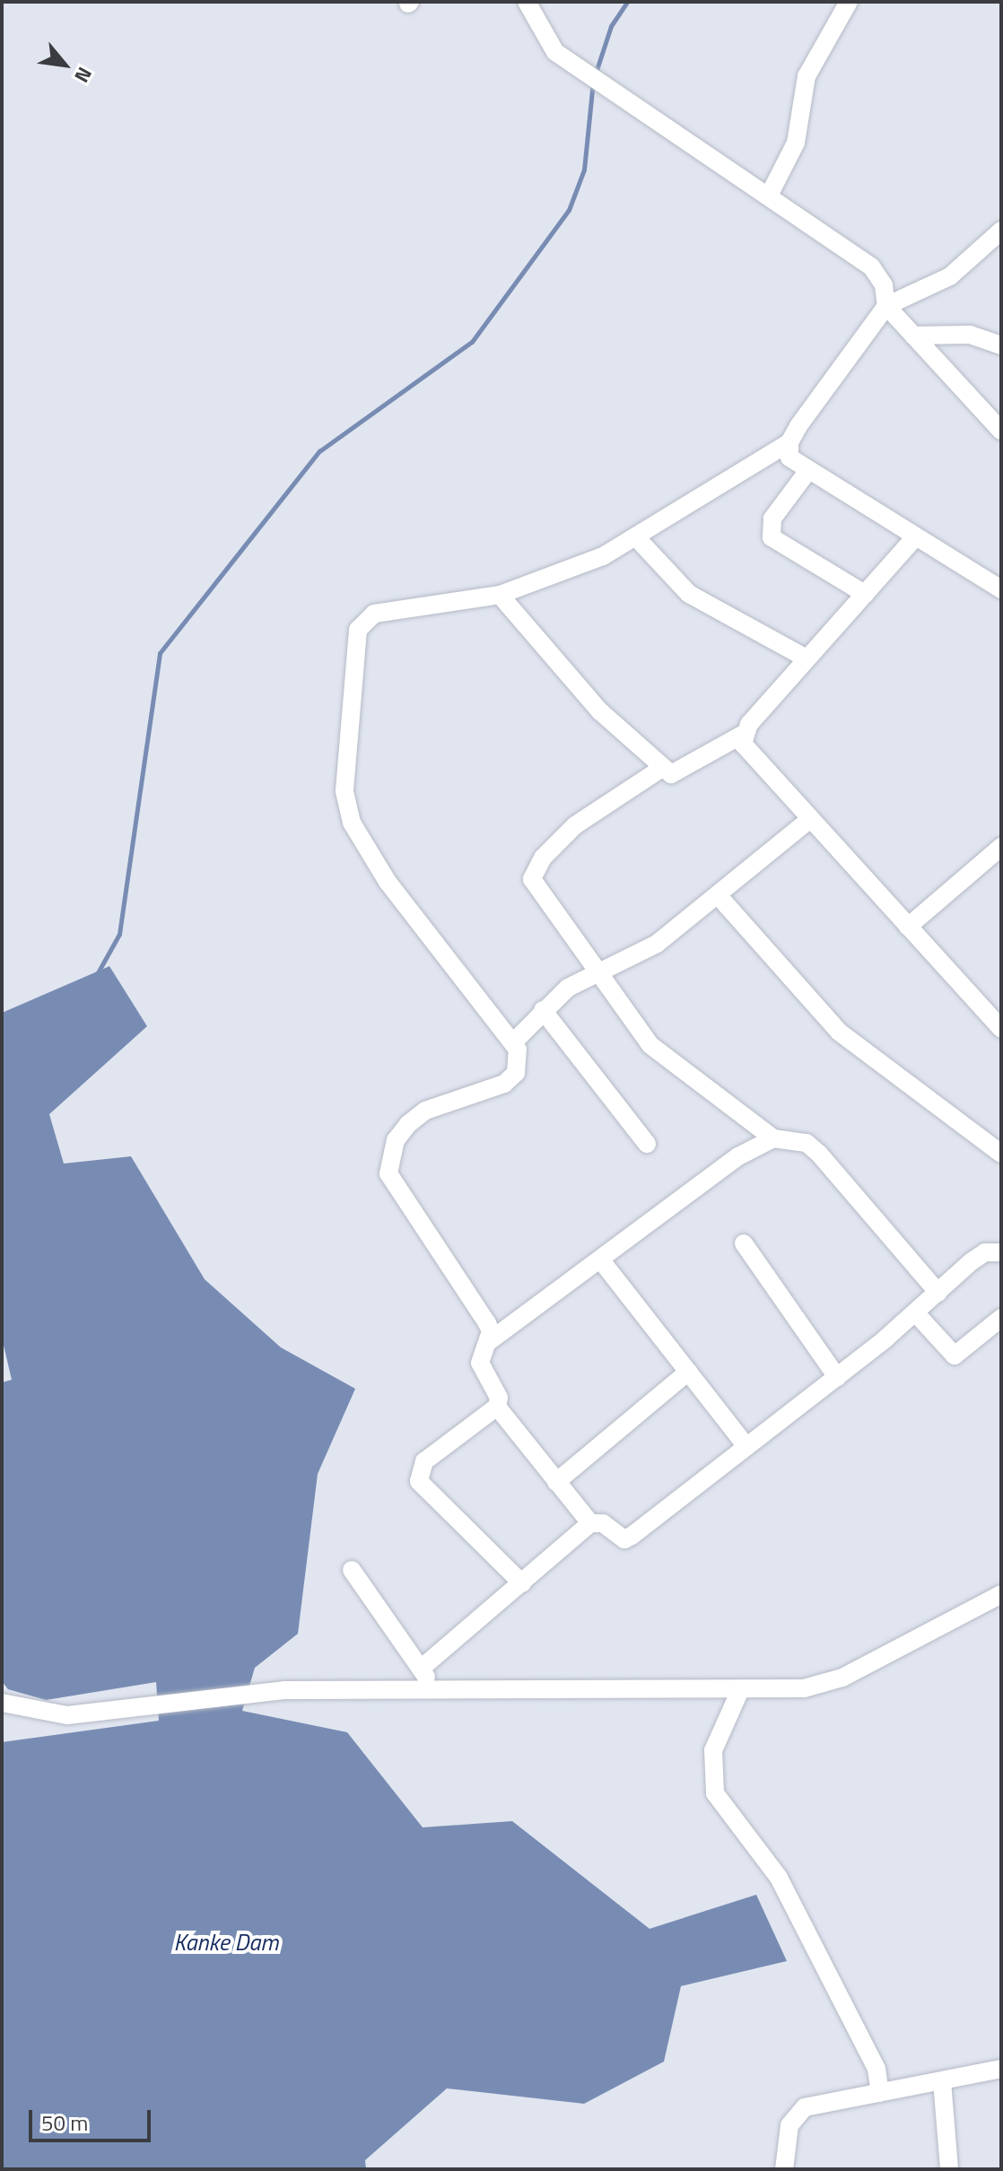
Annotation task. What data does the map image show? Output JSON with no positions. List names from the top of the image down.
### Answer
{
  "water": ["Kanke Dam"],
  "scale_bar": "50 m",
  "north": "bottom right"
}
